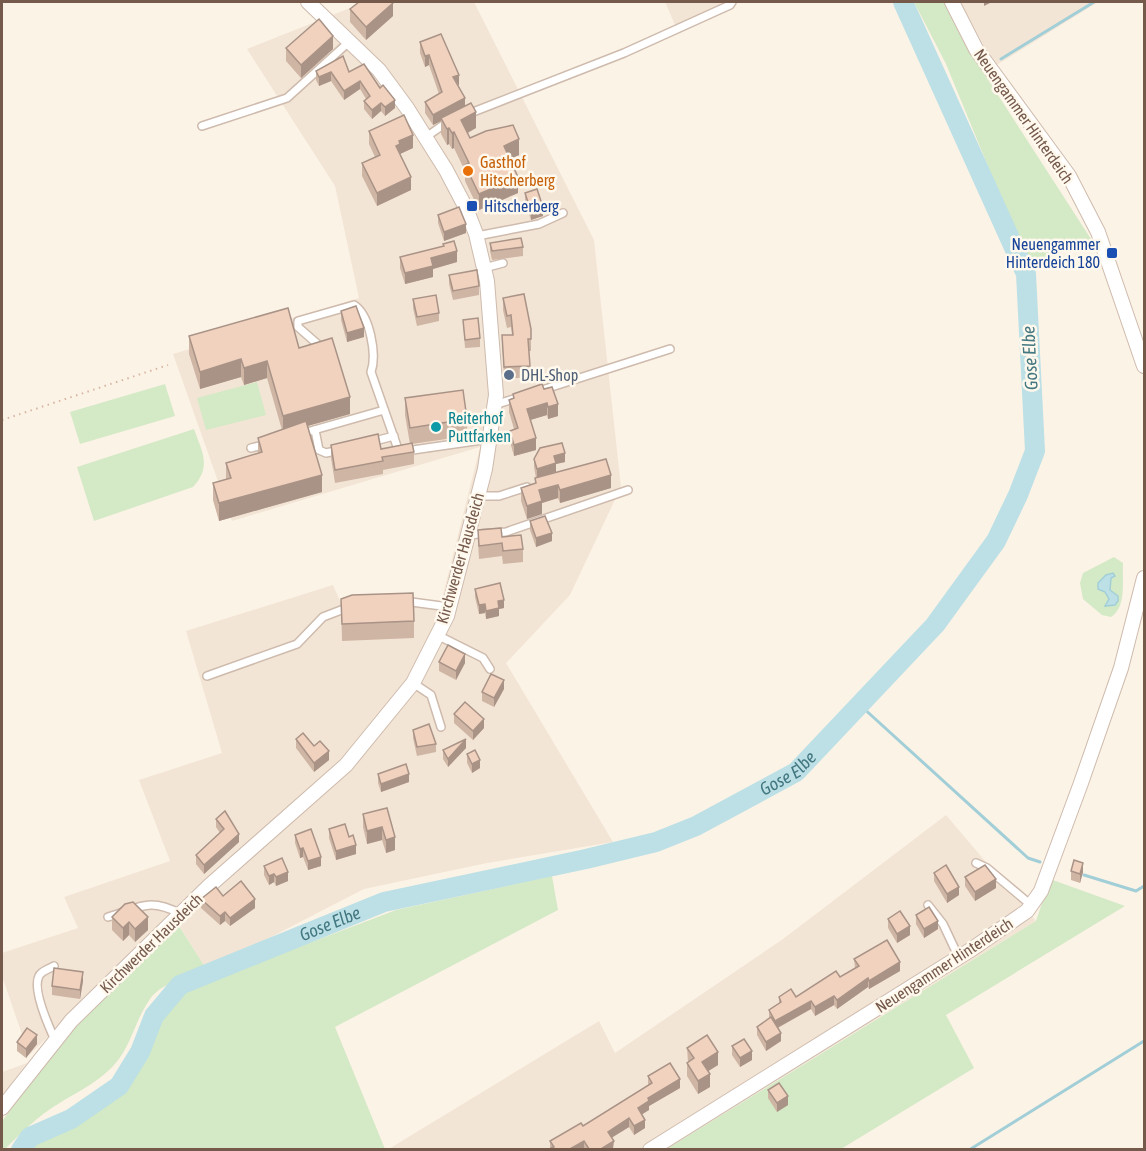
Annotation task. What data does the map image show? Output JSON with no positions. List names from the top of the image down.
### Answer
{
  "streets": {
    "street": ["Neuengammer Hinterdeich", "Kirchwerder Hausdeich"]
  },
  "water": ["Gose Elbe"],
  "places": {
    "other": ["Gasthof Hitscherberg", "DHL-Shop", "Reiterhof Puttfarken"],
    "transit": ["Hitscherberg", "Neuengammer Hinterdeich 180"]
  }
}
